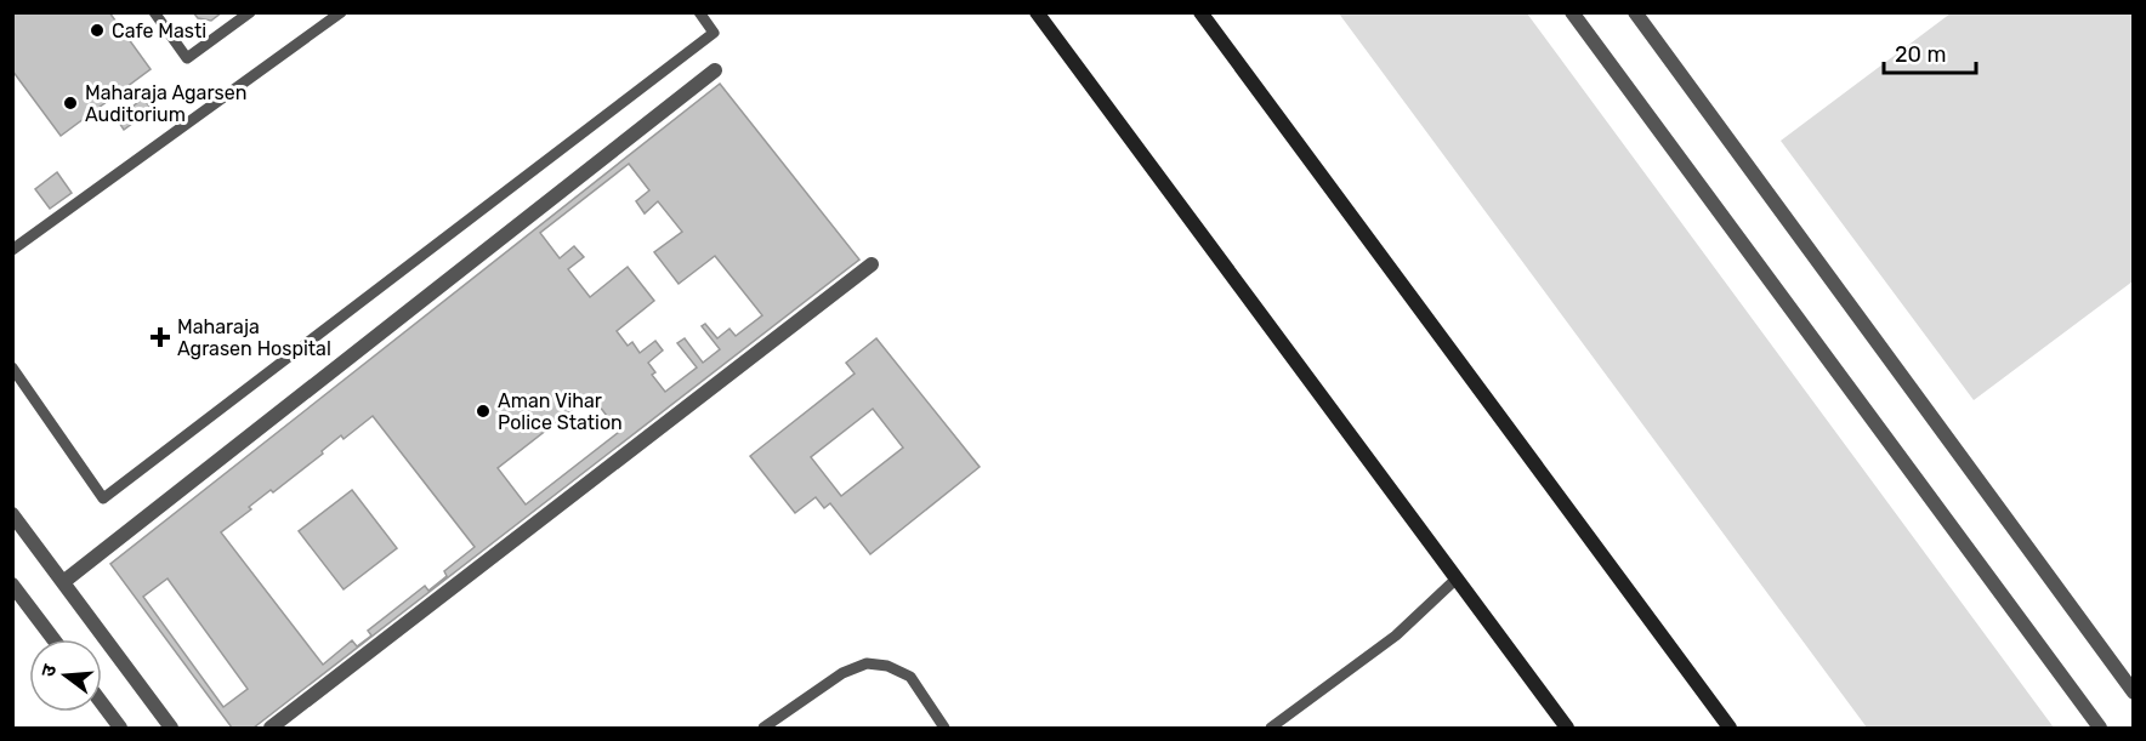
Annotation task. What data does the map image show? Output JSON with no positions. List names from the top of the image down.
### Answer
{
  "places": {
    "other": ["Cafe Masti", "Maharaja Agarsen Auditorium", "Aman Vihar Police Station"],
    "health": ["Maharaja Agrasen Hospital"]
  },
  "scale_bar": "20 m",
  "north": "left"
}
